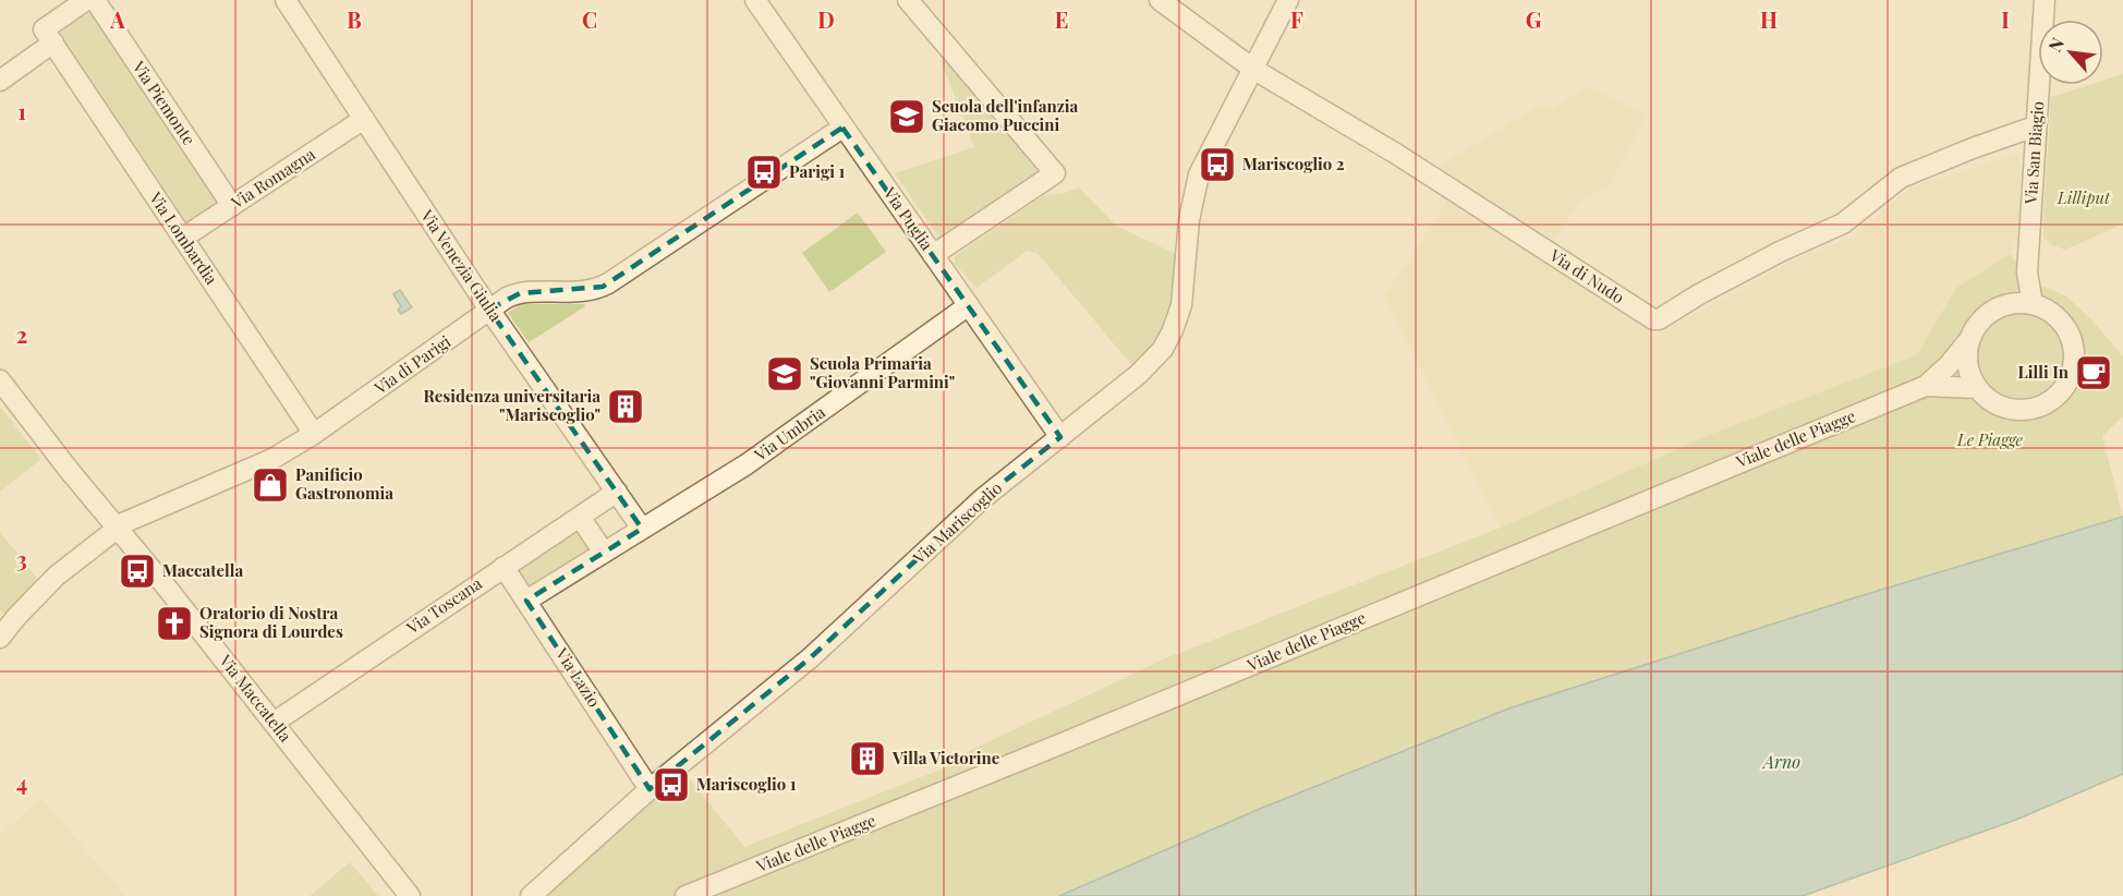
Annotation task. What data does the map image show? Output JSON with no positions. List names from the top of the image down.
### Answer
{
  "streets": {
    "street": [
      "Via Piemonte",
      "Via San Biagio",
      "Via Romagna",
      "Via Puglia",
      "Via Lombardia",
      "Via Venezia Giulia",
      "Via di Nudo",
      "Via di Parigi",
      "Via Umbria",
      "Viale delle Piagge",
      "Via Mariscoglio",
      "Via Toscana",
      "Via Lazio",
      "Via Maccatella"
    ]
  },
  "crossings": [
    ["Via Piemonte", "Via Romagna"],
    ["Via San Biagio", "Via di Nudo"],
    ["Via San Biagio", "Viale delle Piagge"],
    ["Via Romagna", "Via Lombardia"],
    ["Via Romagna", "Via Venezia Giulia"],
    ["Via Puglia", "Via di Parigi"],
    ["Via Puglia", "Via Umbria"],
    ["Via Puglia", "Via Mariscoglio"],
    ["Via Lombardia", "Via di Parigi"],
    ["Via Venezia Giulia", "Via di Parigi"],
    ["Via Venezia Giulia", "Via Umbria"],
    ["Via Venezia Giulia", "Via Toscana"],
    ["Via di Nudo", "Via Mariscoglio"],
    ["Via di Parigi", "Via Maccatella"],
    ["Via Umbria", "Via Lazio"],
    ["Via Mariscoglio", "Via Lazio"],
    ["Via Toscana", "Via Lazio"],
    ["Via Toscana", "Via Maccatella"]
  ],
  "water": ["Arno"],
  "parks": ["Lilliput", "Le Piagge"],
  "places": {
    "school or university": ["Scuola dell'infanzia Giacomo Puccini", "Scuola Primaria \"Giovanni Parmini\""],
    "bus stop": [
      "Mariscoglio 2",
      "Parigi 1",
      "Maccatella",
      "Mariscoglio 1"
    ],
    "cafe": ["Lilli In"],
    "building": ["Residenza universitaria \"Mariscoglio\"", "Villa Victorine"],
    "shop": ["Panificio Gastronomia"],
    "church": ["Oratorio di Nostra Signora di Lourdes"]
  },
  "north": "top left",
  "grid": {
    "columns": [
      "A",
      "B",
      "C",
      "D",
      "E",
      "F",
      "G",
      "H",
      "I"
    ],
    "rows": [
      "1",
      "2",
      "3",
      "4"
    ]
  }
}
